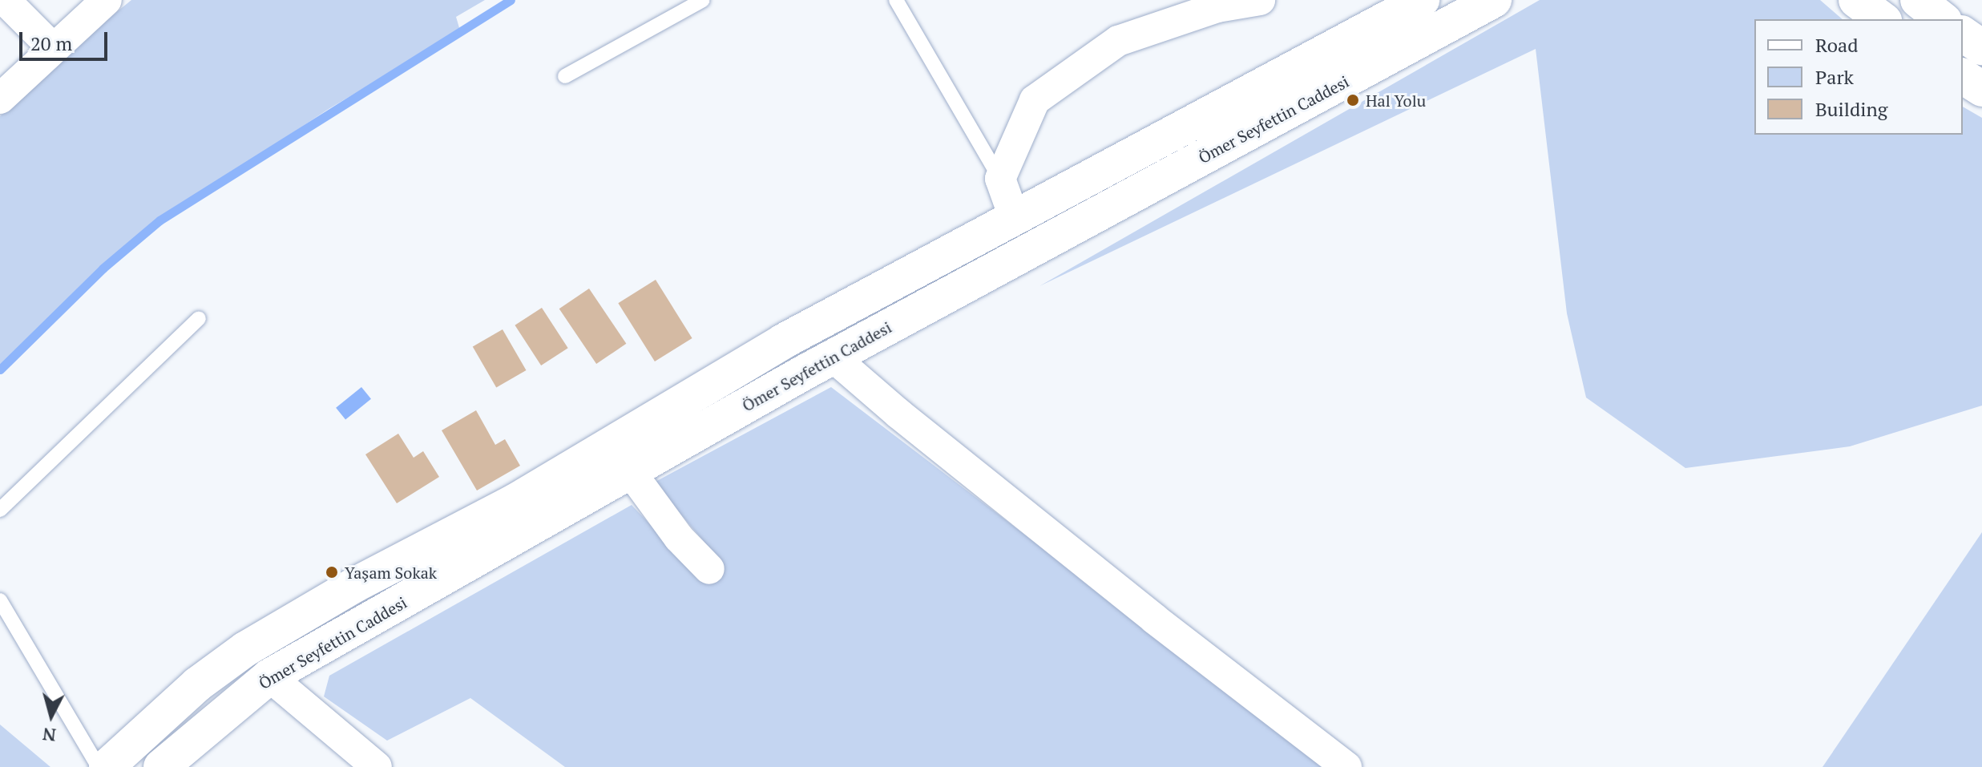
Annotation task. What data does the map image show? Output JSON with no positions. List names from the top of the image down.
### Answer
{
  "streets": {
    "street": ["Ömer Seyfettin Caddesi"]
  },
  "places": ["Hal Yolu", "Yaşam Sokak"],
  "legend": ["Road", "Park", "Building"],
  "scale_bar": "20 m",
  "north": "bottom"
}
